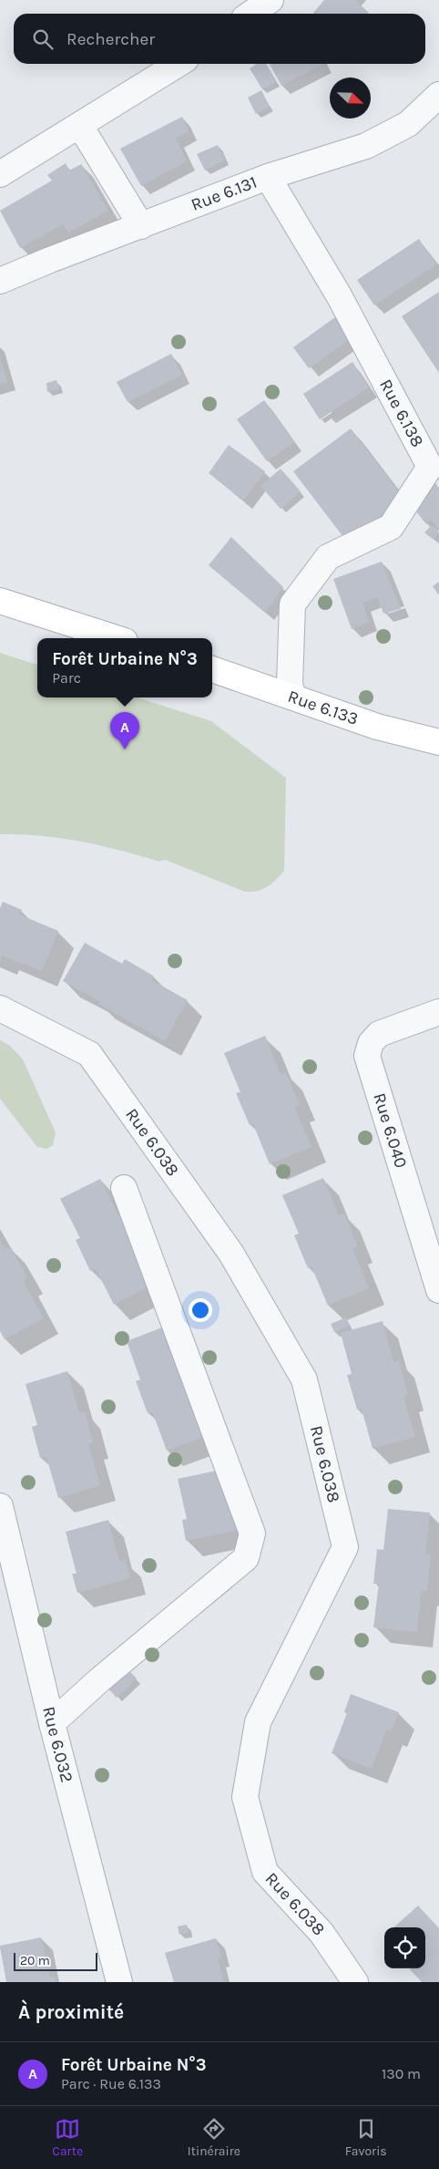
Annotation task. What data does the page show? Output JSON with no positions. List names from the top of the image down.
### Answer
{
  "streets": {
    "street": [
      "Rue 6.131",
      "Rue 6.138",
      "Rue 6.133",
      "Rue 6.040",
      "Rue 6.038",
      "Rue 6.032"
    ]
  },
  "crossings": [
    ["Rue 6.131", "Rue 6.138"],
    ["Rue 6.138", "Rue 6.133"]
  ],
  "scale_bar": "20 m",
  "north": "bottom right",
  "page": {
    "search": "Rechercher",
    "popup": ["Forêt Urbaine N°3", "Parc"],
    "pins": "A",
    "scale": "20 m",
    "heading": "À proximité",
    "list": [
      {
        "mark": "A",
        "name": "Forêt Urbaine N°3",
        "note": "Parc · Rue 6.133",
        "value": "130 m"
      }
    ],
    "nav": ["Carte", "Itinéraire", "Favoris"]
  }
}
